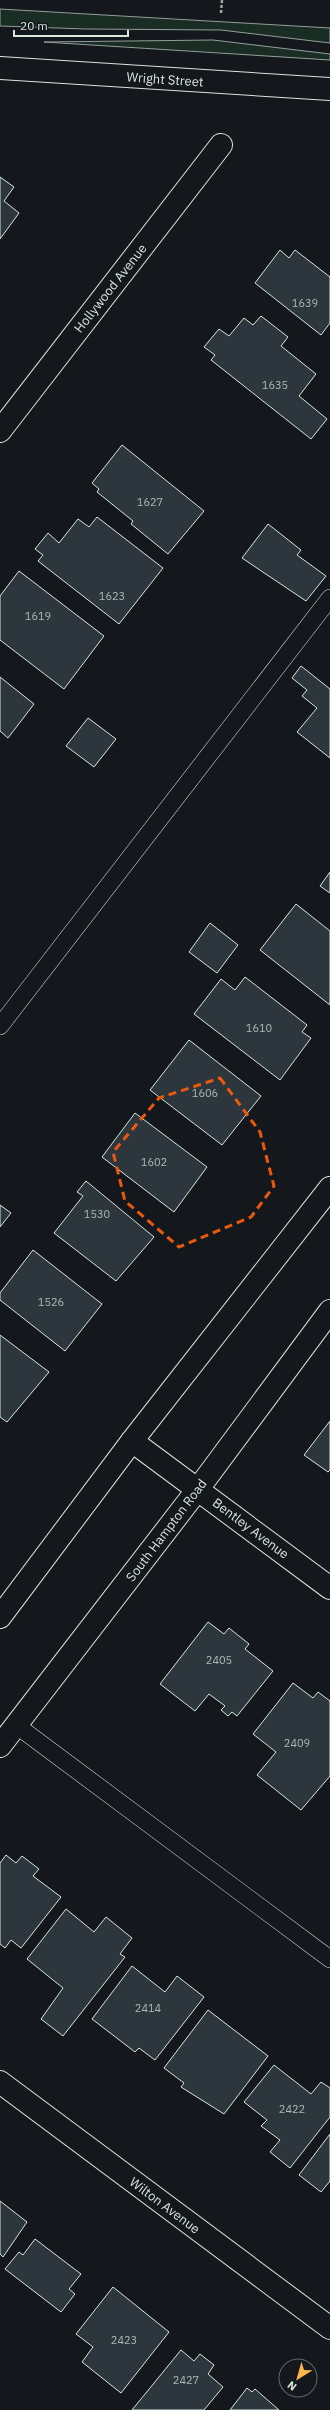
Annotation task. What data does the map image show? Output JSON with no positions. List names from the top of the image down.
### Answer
{
  "streets": {
    "street": [
      "Wright Street",
      "Hollywood Avenue",
      "Bentley Avenue",
      "South Hampton Road",
      "Wilton Avenue"
    ]
  },
  "crossings": [
    ["Bentley Avenue", "South Hampton Road"]
  ],
  "house_numbers": [
    "1639",
    "1635",
    "1627",
    "1623",
    "1619",
    "1610",
    "1606",
    "1602",
    "1530",
    "1526",
    "2405",
    "2409",
    "2414",
    "2422",
    "2423",
    "2427"
  ],
  "scale_bar": "20 m",
  "north": "bottom left"
}
